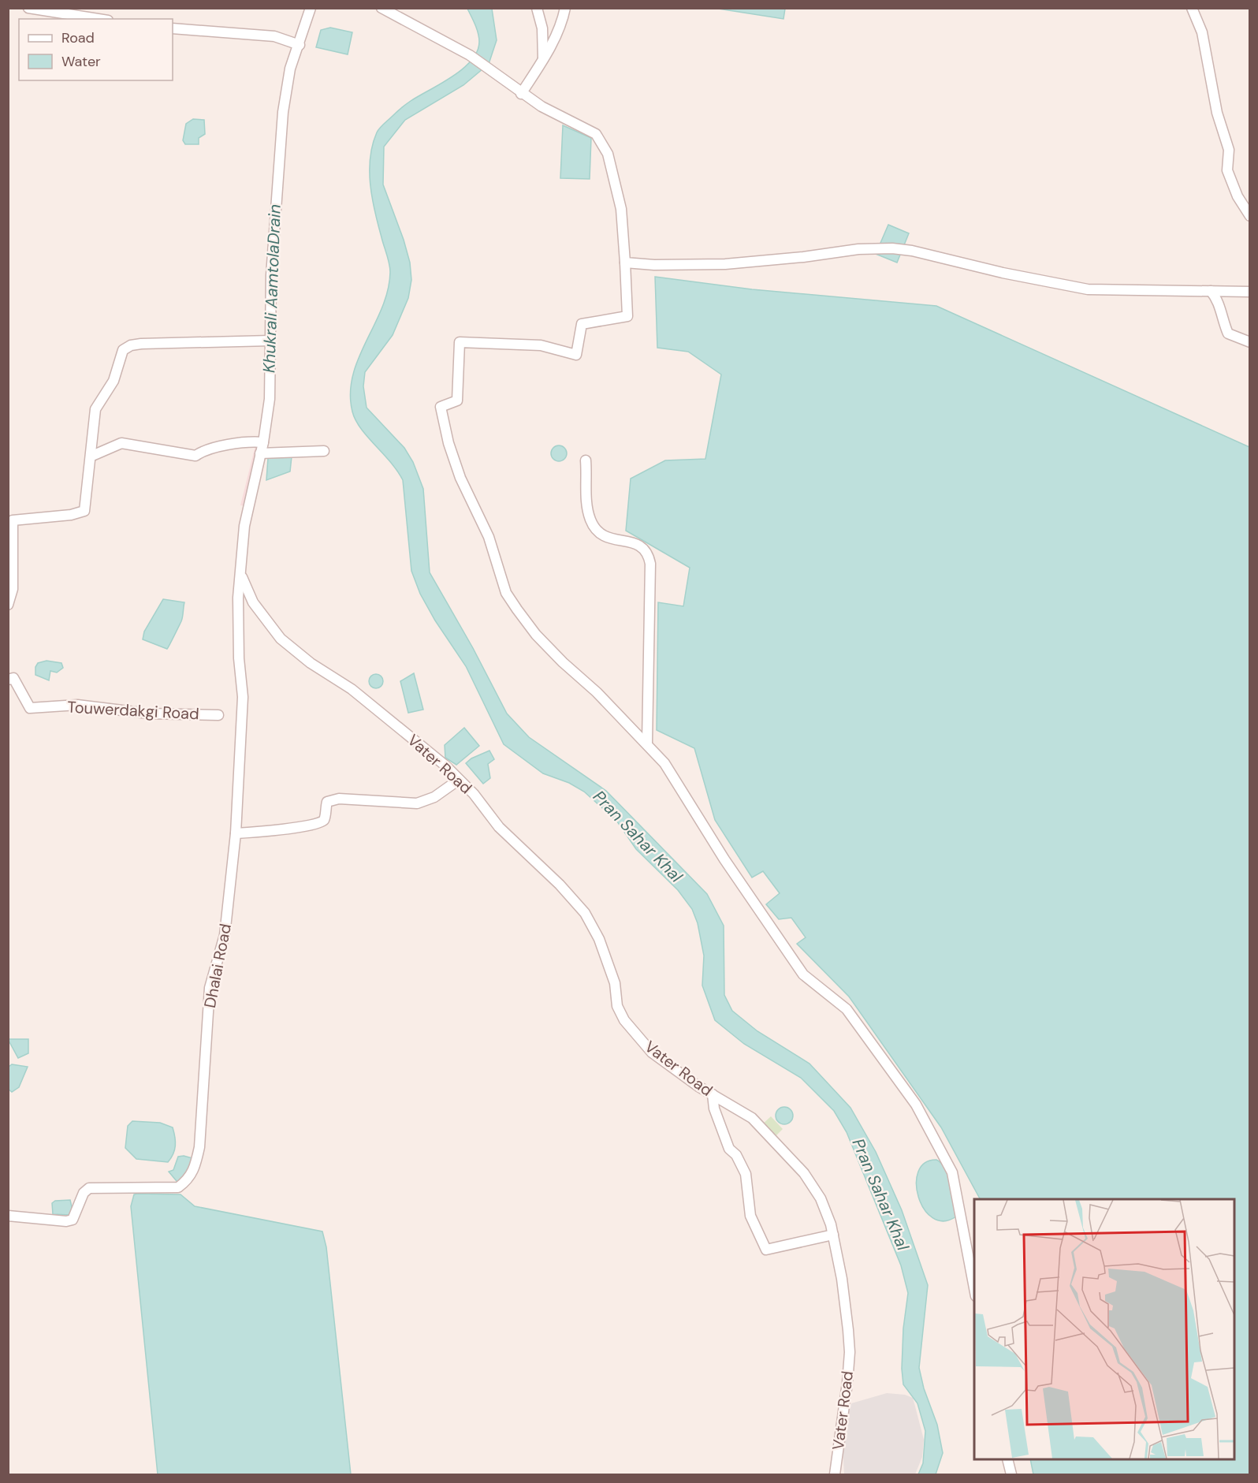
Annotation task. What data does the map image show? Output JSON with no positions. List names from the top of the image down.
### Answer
{
  "streets": {
    "street": ["Touwerdakgi Road", "Vater Road", "Dhalai Road"]
  },
  "crossings": [
    ["Vater Road", "Dhalai Road"]
  ],
  "water": ["Khukrali AamtolaDrain", "Pran Sahar Khal"],
  "legend": ["Road", "Water"]
}
